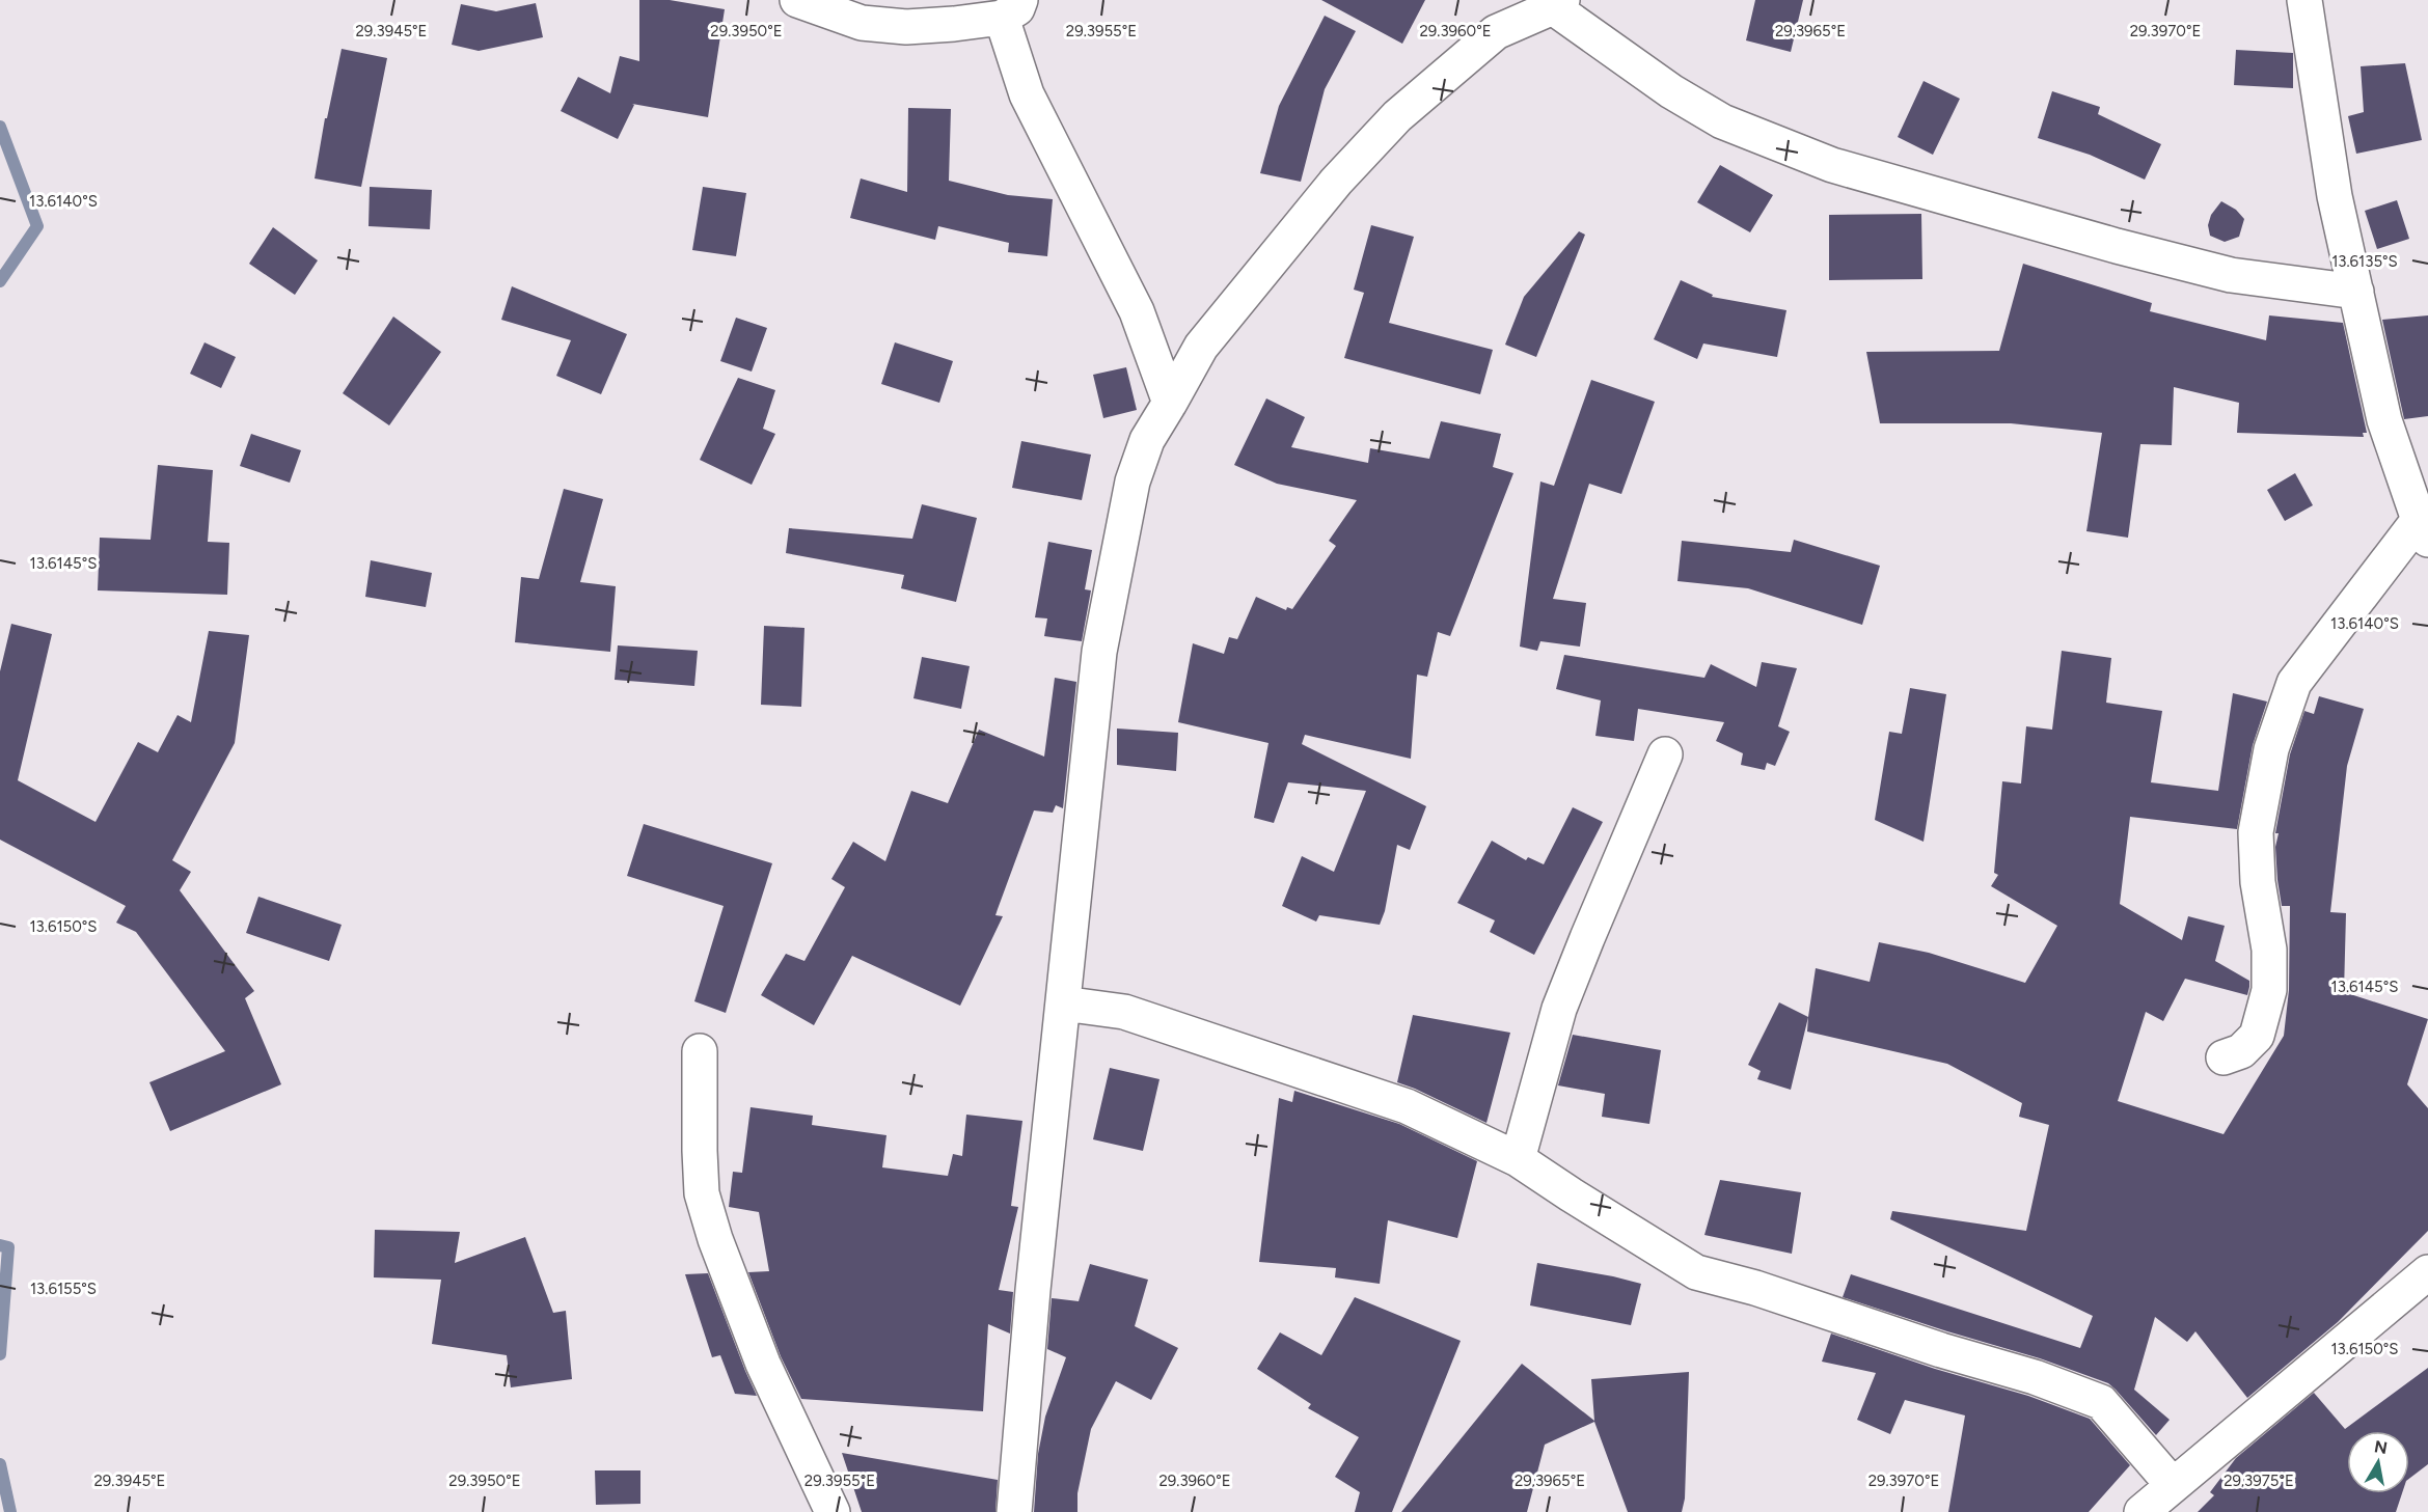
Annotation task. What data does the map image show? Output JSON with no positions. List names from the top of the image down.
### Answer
{
  "north": "top",
  "coordinates": [
    "29.3945°E",
    "29.3950°E",
    "29.3955°E",
    "29.3960°E",
    "29.3965°E",
    "29.3970°E",
    "13.6140°S",
    "13.6135°S",
    "13.6145°S",
    "13.6150°S",
    "13.6155°S",
    "29.3975°E"
  ]
}
